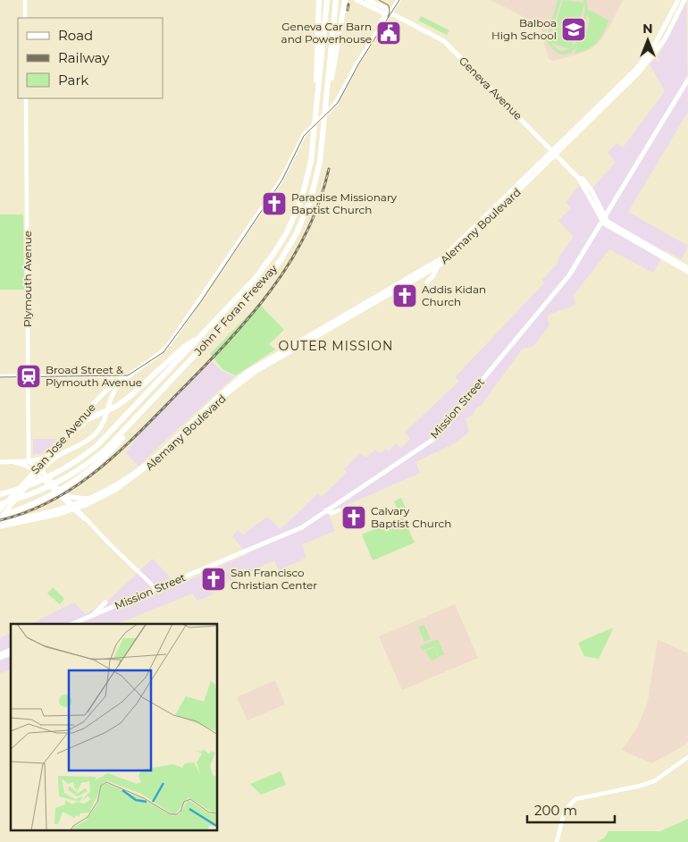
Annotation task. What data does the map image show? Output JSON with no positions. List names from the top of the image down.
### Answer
{
  "streets": {
    "highway": ["John F Foran Freeway"],
    "main road": [
      "Geneva Avenue",
      "Alemany Boulevard",
      "Mission Street",
      "San Jose Avenue"
    ],
    "street": ["Plymouth Avenue"]
  },
  "crossings": [
    ["Geneva Avenue", "Alemany Boulevard"],
    ["Geneva Avenue", "Mission Street"],
    ["Geneva Avenue", "San Jose Avenue"],
    ["Alemany Boulevard", "San Jose Avenue"]
  ],
  "districts": ["OUTER MISSION"],
  "places": {
    "school or university": ["Balboa High School"],
    "public building": ["Geneva Car Barn and Powerhouse"],
    "church": [
      "Paradise Missionary Baptist Church",
      "Addis Kidan Church",
      "Calvary Baptist Church",
      "San Francisco Christian Center"
    ],
    "station": ["Broad Street & Plymouth Avenue"]
  },
  "legend": ["Road", "Railway", "Park"],
  "scale_bar": "200 m",
  "north": "top"
}
